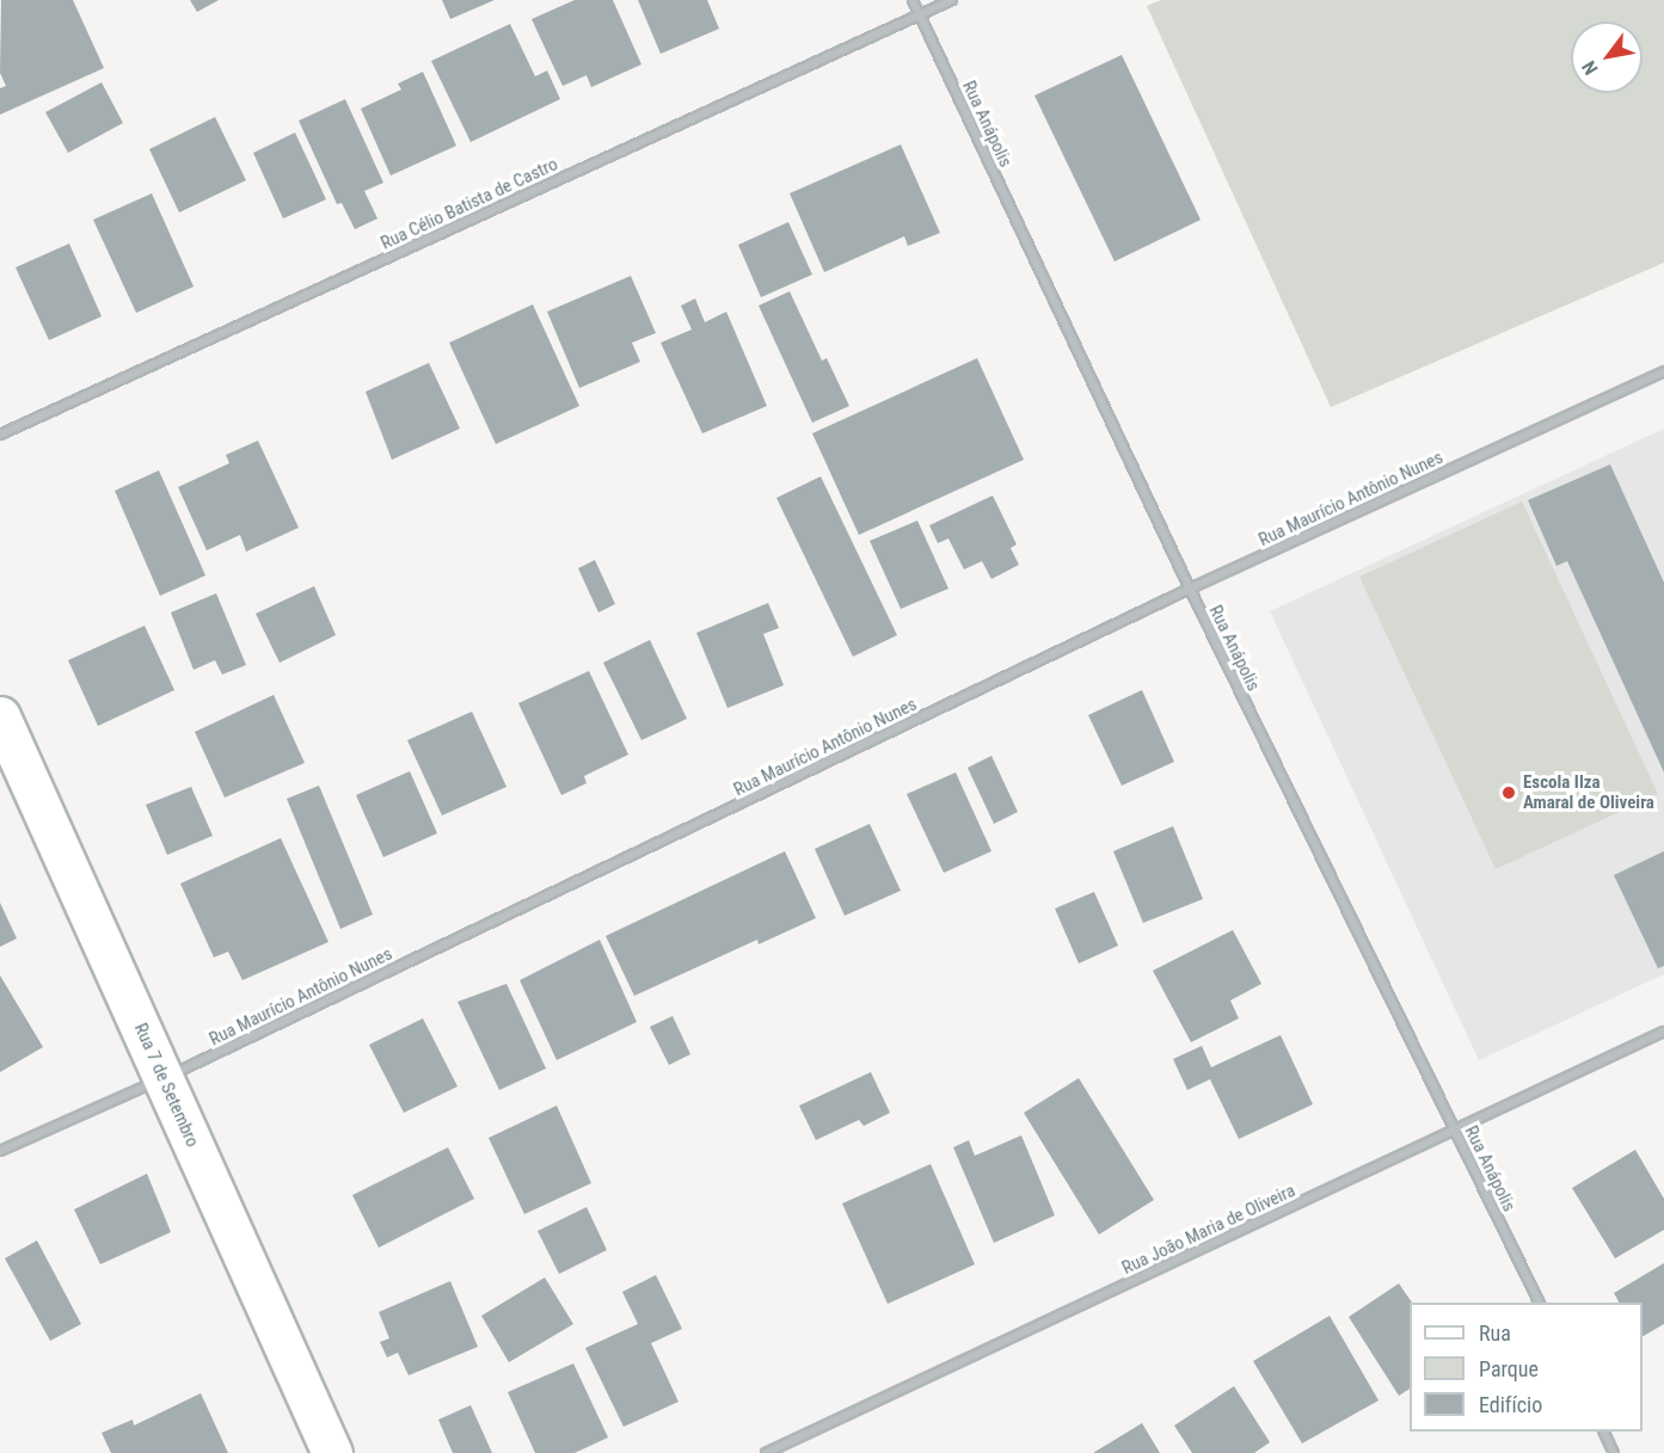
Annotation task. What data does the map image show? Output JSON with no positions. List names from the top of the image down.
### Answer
{
  "streets": {
    "street": [
      "Rua Anápolis",
      "Rua Célio Batista de Castro",
      "Rua Maurício Antônio Nunes",
      "Rua 7 de Setembro",
      "Rua João Maria de Oliveira"
    ]
  },
  "crossings": [
    ["Rua Anápolis", "Rua Célio Batista de Castro"],
    ["Rua Anápolis", "Rua Maurício Antônio Nunes"],
    ["Rua Anápolis", "Rua João Maria de Oliveira"],
    ["Rua Maurício Antônio Nunes", "Rua 7 de Setembro"]
  ],
  "places": ["Escola Ilza Amaral de Oliveira"],
  "legend": ["Rua", "Parque", "Edifício"],
  "north": "bottom left"
}
